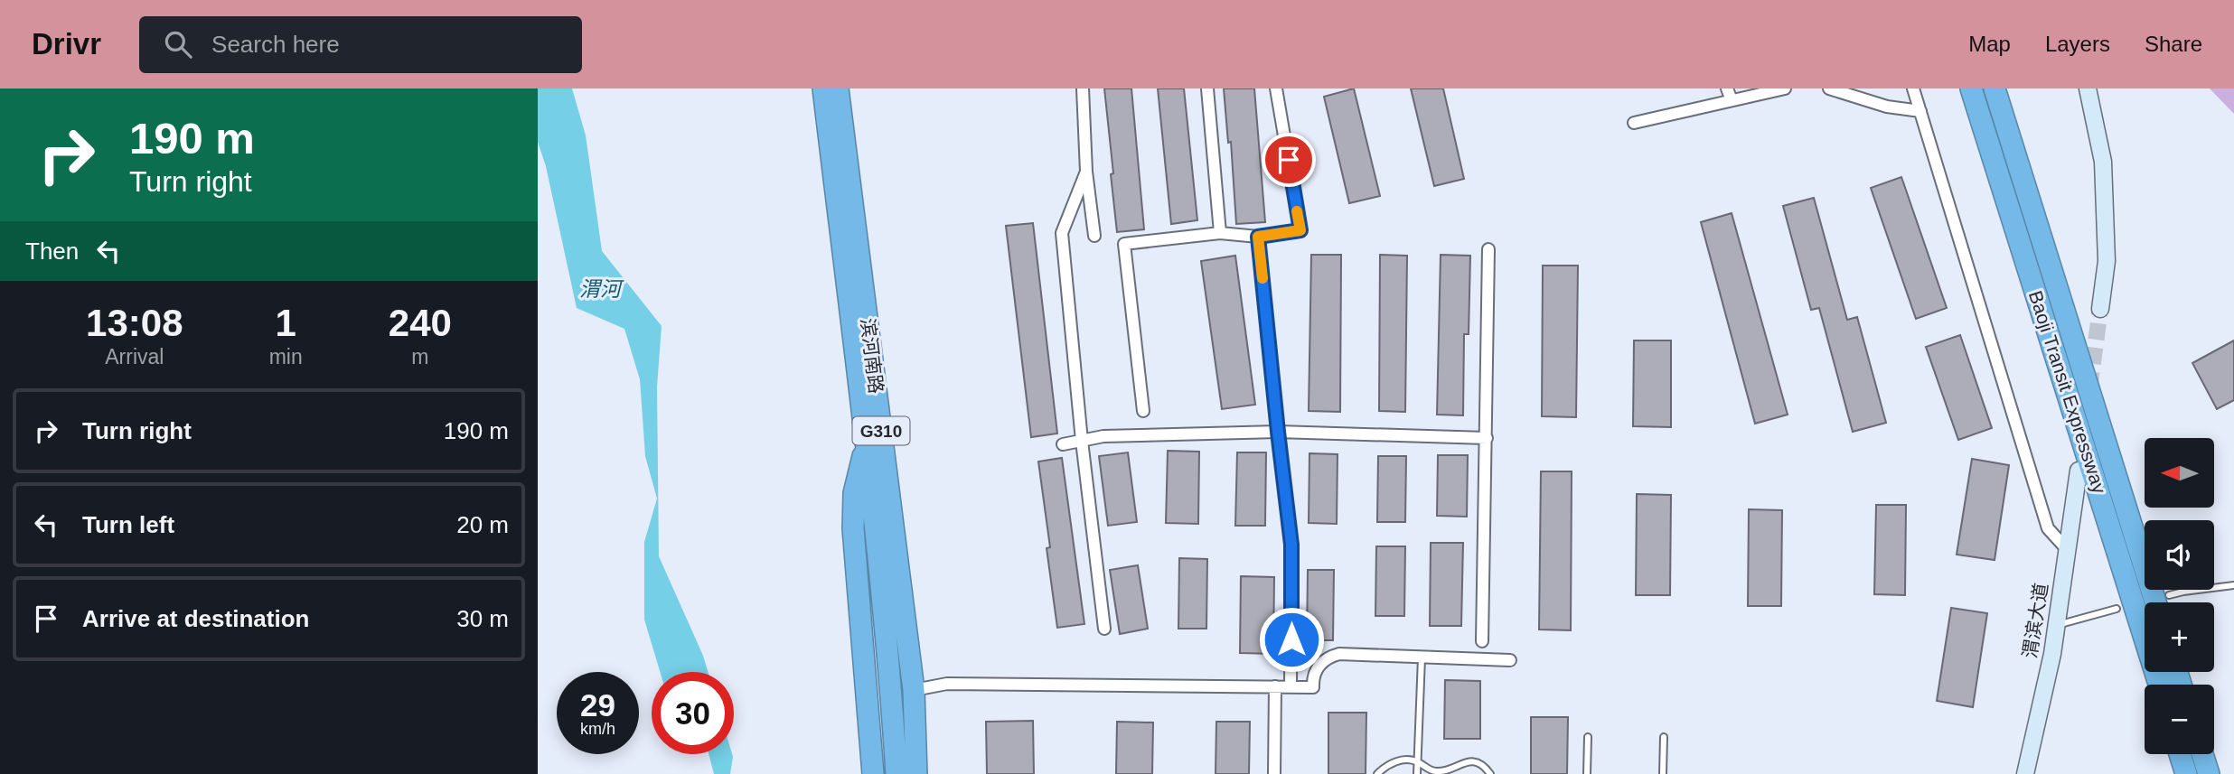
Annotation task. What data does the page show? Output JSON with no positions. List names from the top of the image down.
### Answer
{
  "streets": {
    "highway": ["滨河南路", "Baoji Transit Expressway", "G310"],
    "main road": ["渭滨大道"]
  },
  "water": ["渭河"],
  "north": "left",
  "page": {
    "header": "Drivr",
    "search": "Search here",
    "nav": ["Map", "Layers", "Share"],
    "turn": ["190 m", "Turn right"],
    "then": "Then",
    "eta": [
      "13:08",
      "Arrival",
      "1",
      "min",
      "240",
      "m"
    ],
    "list": [
      {
        "name": "Turn right",
        "value": "190 m"
      },
      {
        "name": "Turn left",
        "value": "20 m"
      },
      {
        "name": "Arrive at destination",
        "value": "30 m"
      }
    ],
    "map_buttons": ["+", "−"],
    "speed": "29 km/h",
    "limit": "30"
  }
}
